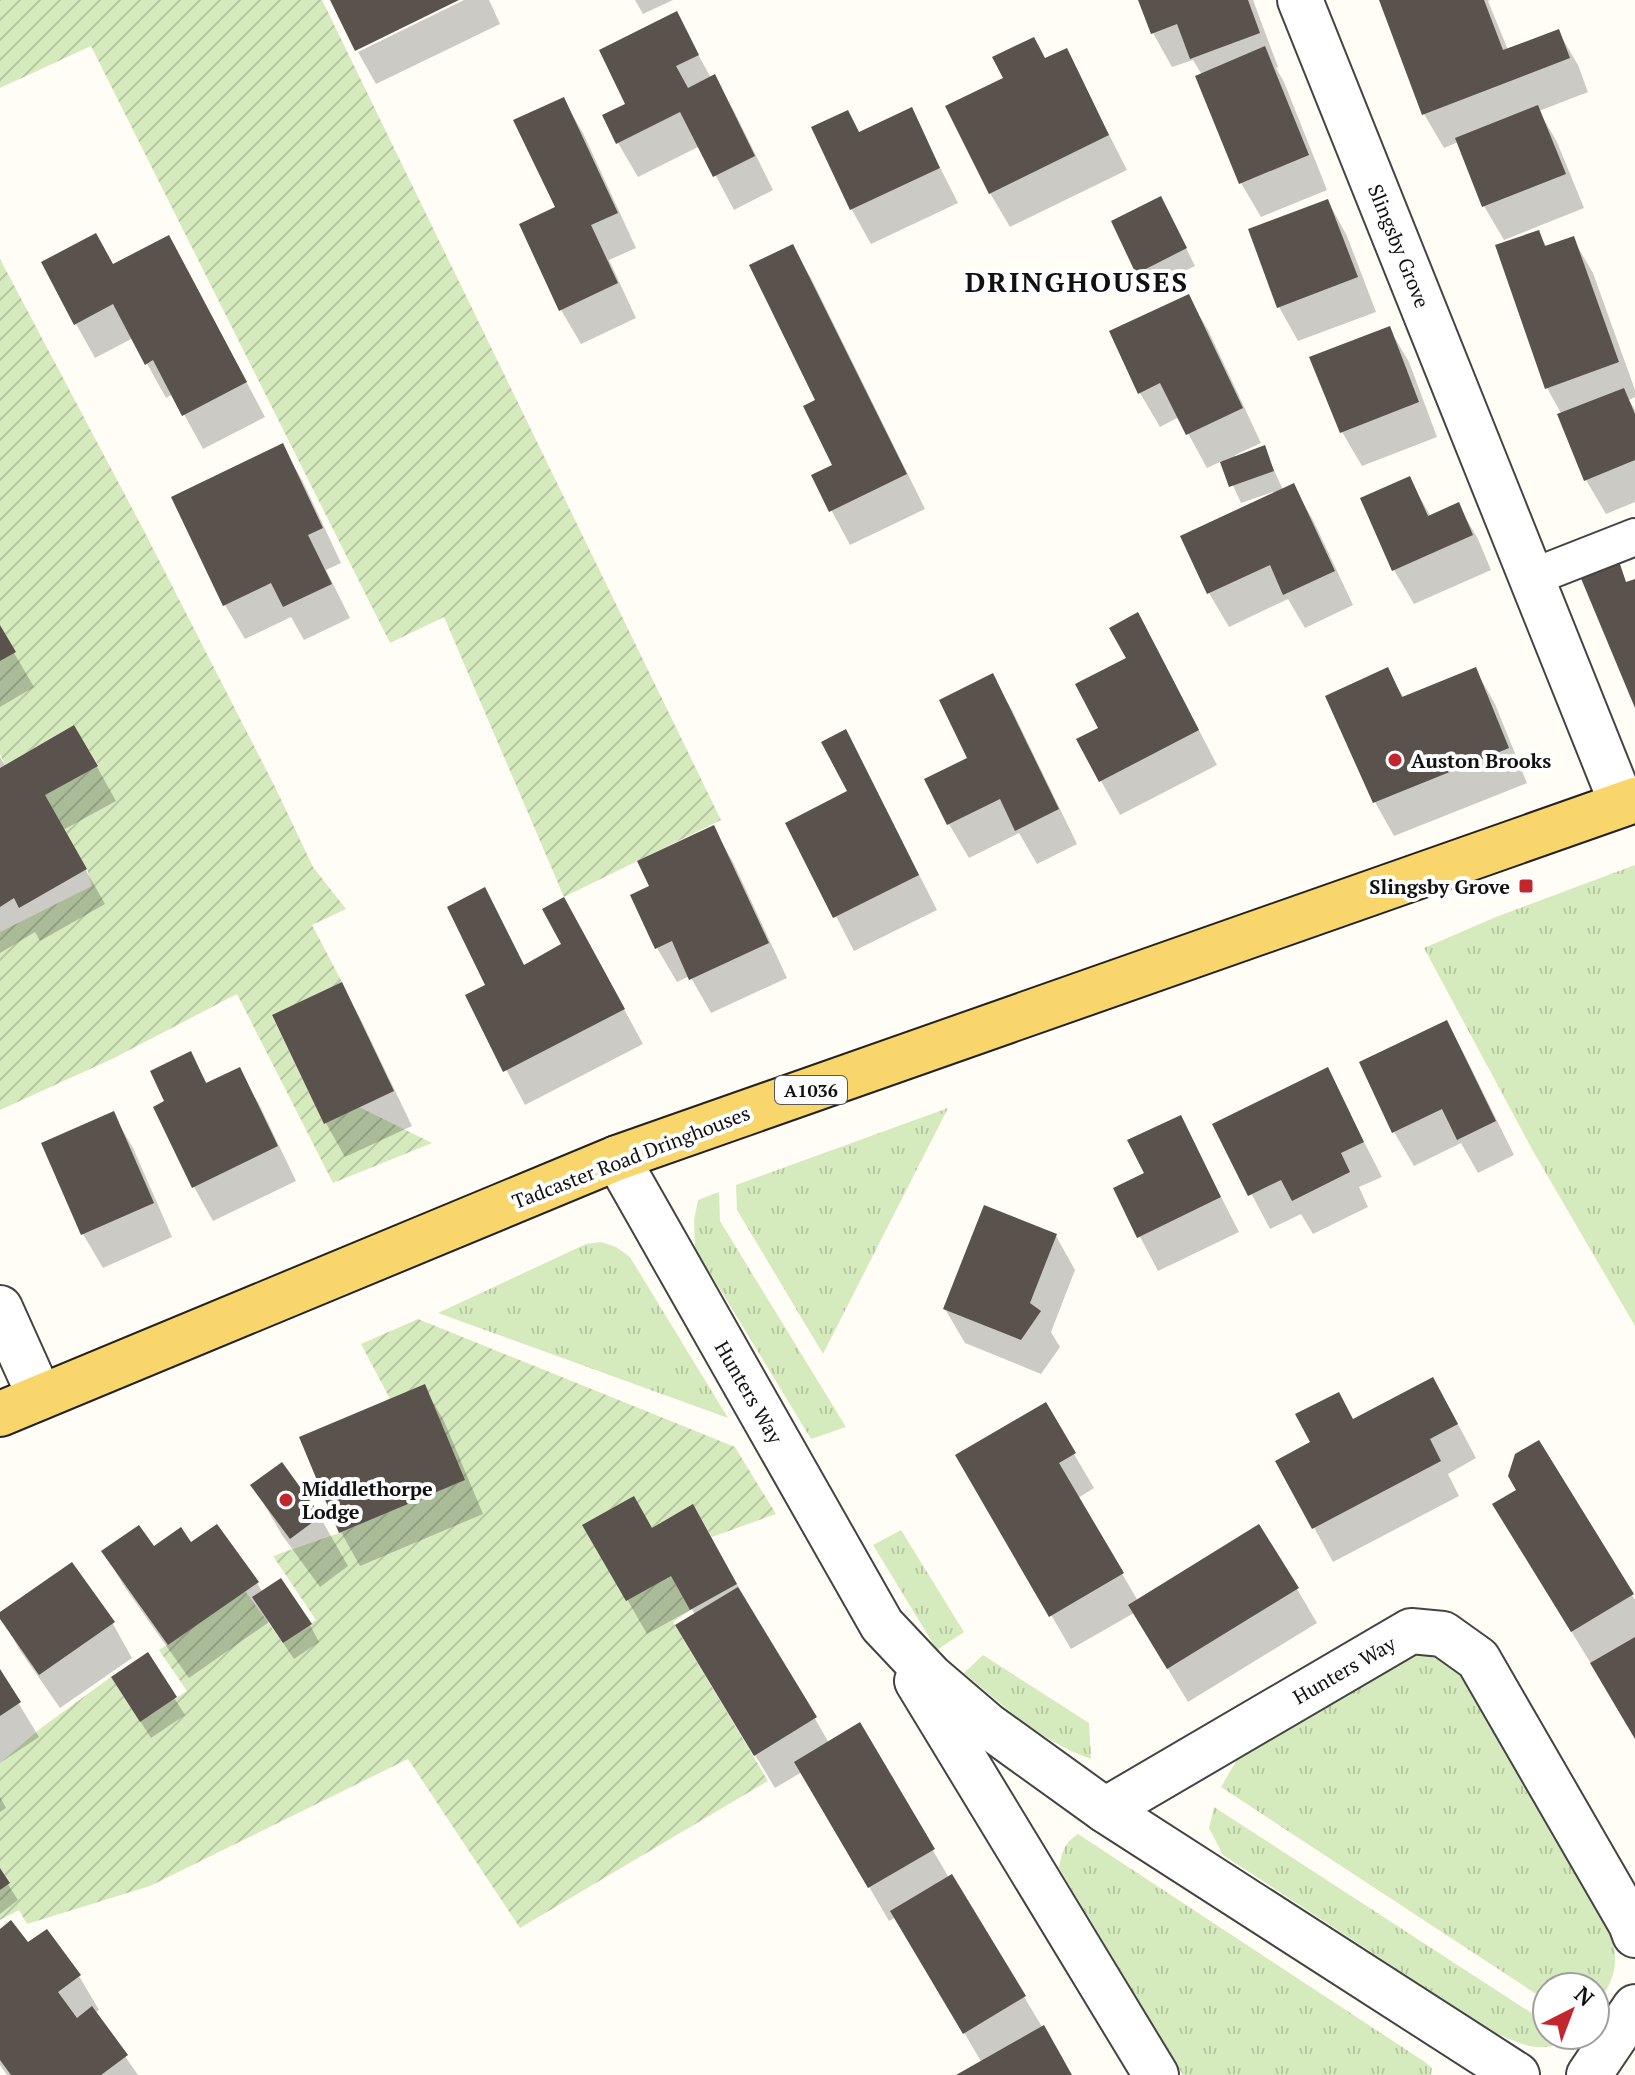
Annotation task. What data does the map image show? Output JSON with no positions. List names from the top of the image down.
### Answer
{
  "streets": {
    "main road": ["A1036", "Tadcaster Road Dringhouses"],
    "street": ["Slingsby Grove", "Hunters Way"]
  },
  "crossings": [
    ["Slingsby Grove", "Tadcaster Road Dringhouses"],
    ["Tadcaster Road Dringhouses", "Hunters Way"]
  ],
  "districts": ["DRINGHOUSES"],
  "places": {
    "other": ["Auston Brooks", "Middlethorpe Lodge"],
    "transit": ["Slingsby Grove"]
  },
  "north": "top right"
}
